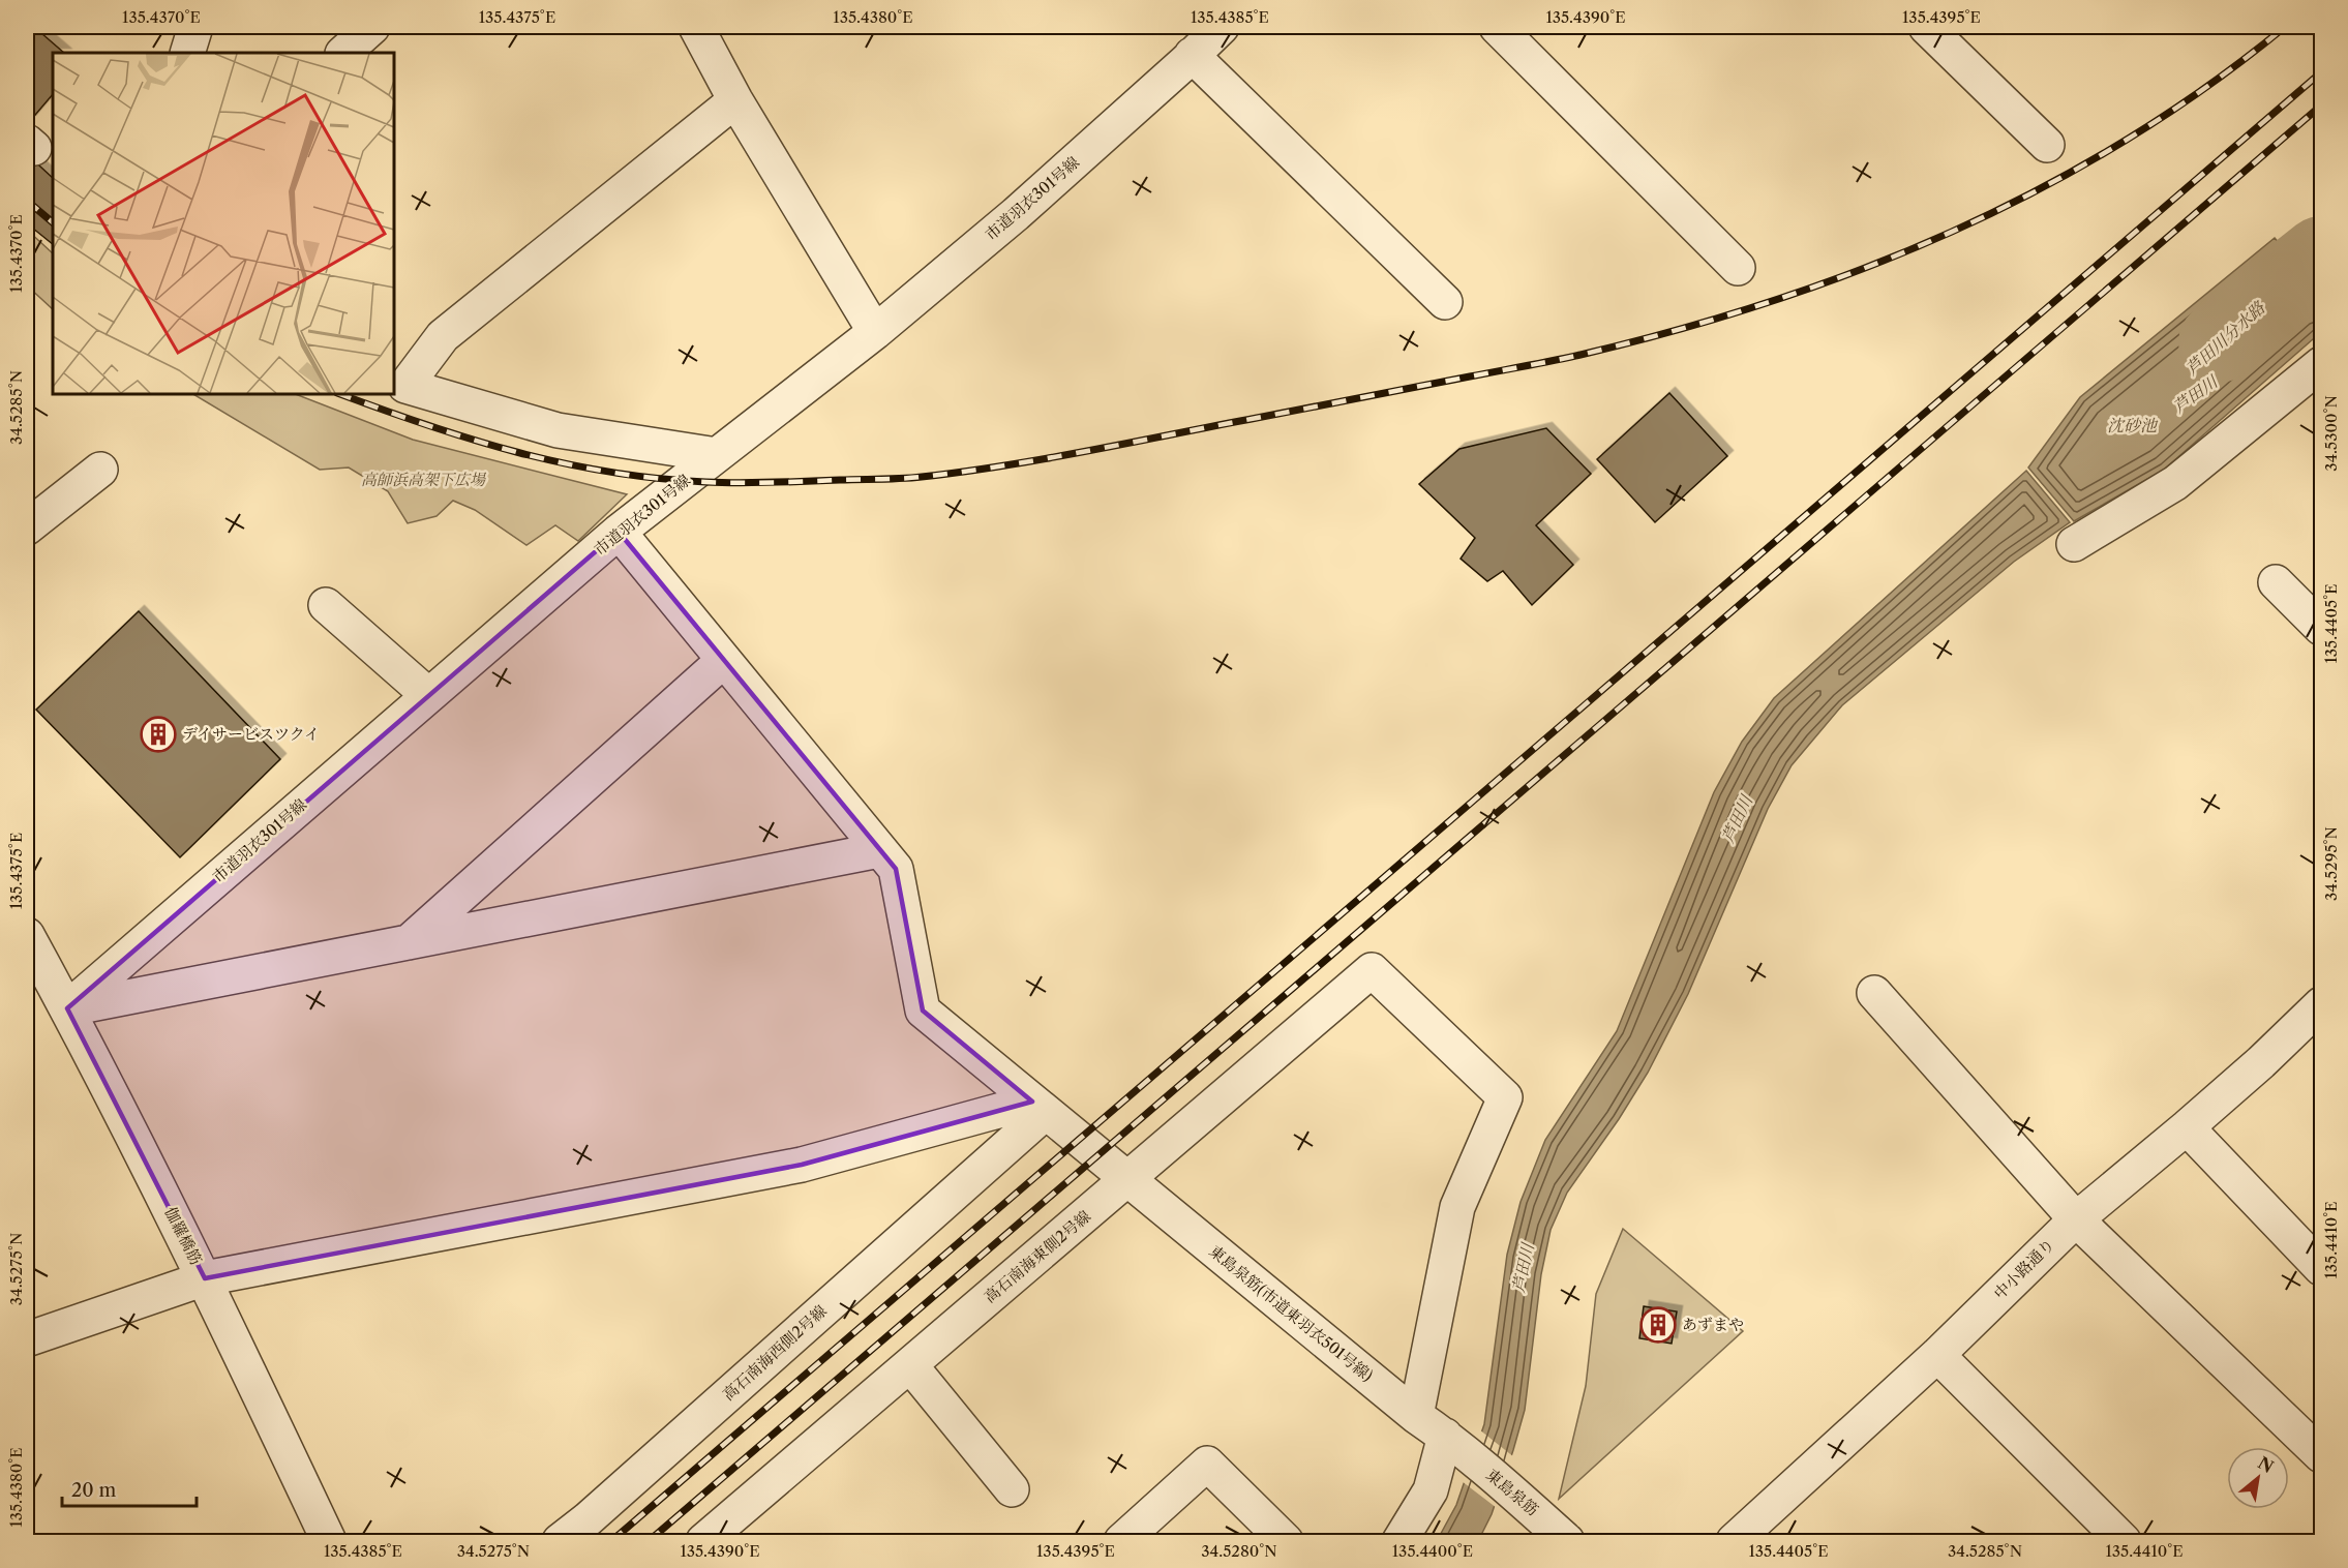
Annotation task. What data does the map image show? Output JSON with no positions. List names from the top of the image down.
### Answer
{
  "streets": {
    "street": [
      "市道羽衣301号線",
      "伽羅橋筋",
      "高石南海東側2号線",
      "中小路通り",
      "東島泉筋(市道東羽衣501号線)",
      "高石南海西側2号線",
      "東島泉筋"
    ]
  },
  "crossings": [
    ["市道羽衣301号線", "伽羅橋筋"],
    ["市道羽衣301号線", "東島泉筋(市道東羽衣501号線)"],
    ["高石南海東側2号線", "東島泉筋(市道東羽衣501号線)"],
    ["東島泉筋(市道東羽衣501号線)", "高石南海西側2号線"],
    ["東島泉筋(市道東羽衣501号線)", "東島泉筋"]
  ],
  "water": ["芦田川分水路", "芦田川", "沈砂池"],
  "parks": ["高師浜高架下広場"],
  "places": {
    "building": ["デイサービスツクイ", "あずまや"]
  },
  "scale_bar": "20 m",
  "north": "top right",
  "coordinates": [
    "135.4370°E",
    "135.4375°E",
    "135.4380°E",
    "135.4385°E",
    "135.4390°E",
    "135.4395°E",
    "34.5285°N",
    "34.5300°N",
    "135.4405°E",
    "34.5295°N",
    "135.4410°E",
    "34.5275°N",
    "34.5280°N",
    "135.4400°E"
  ]
}
